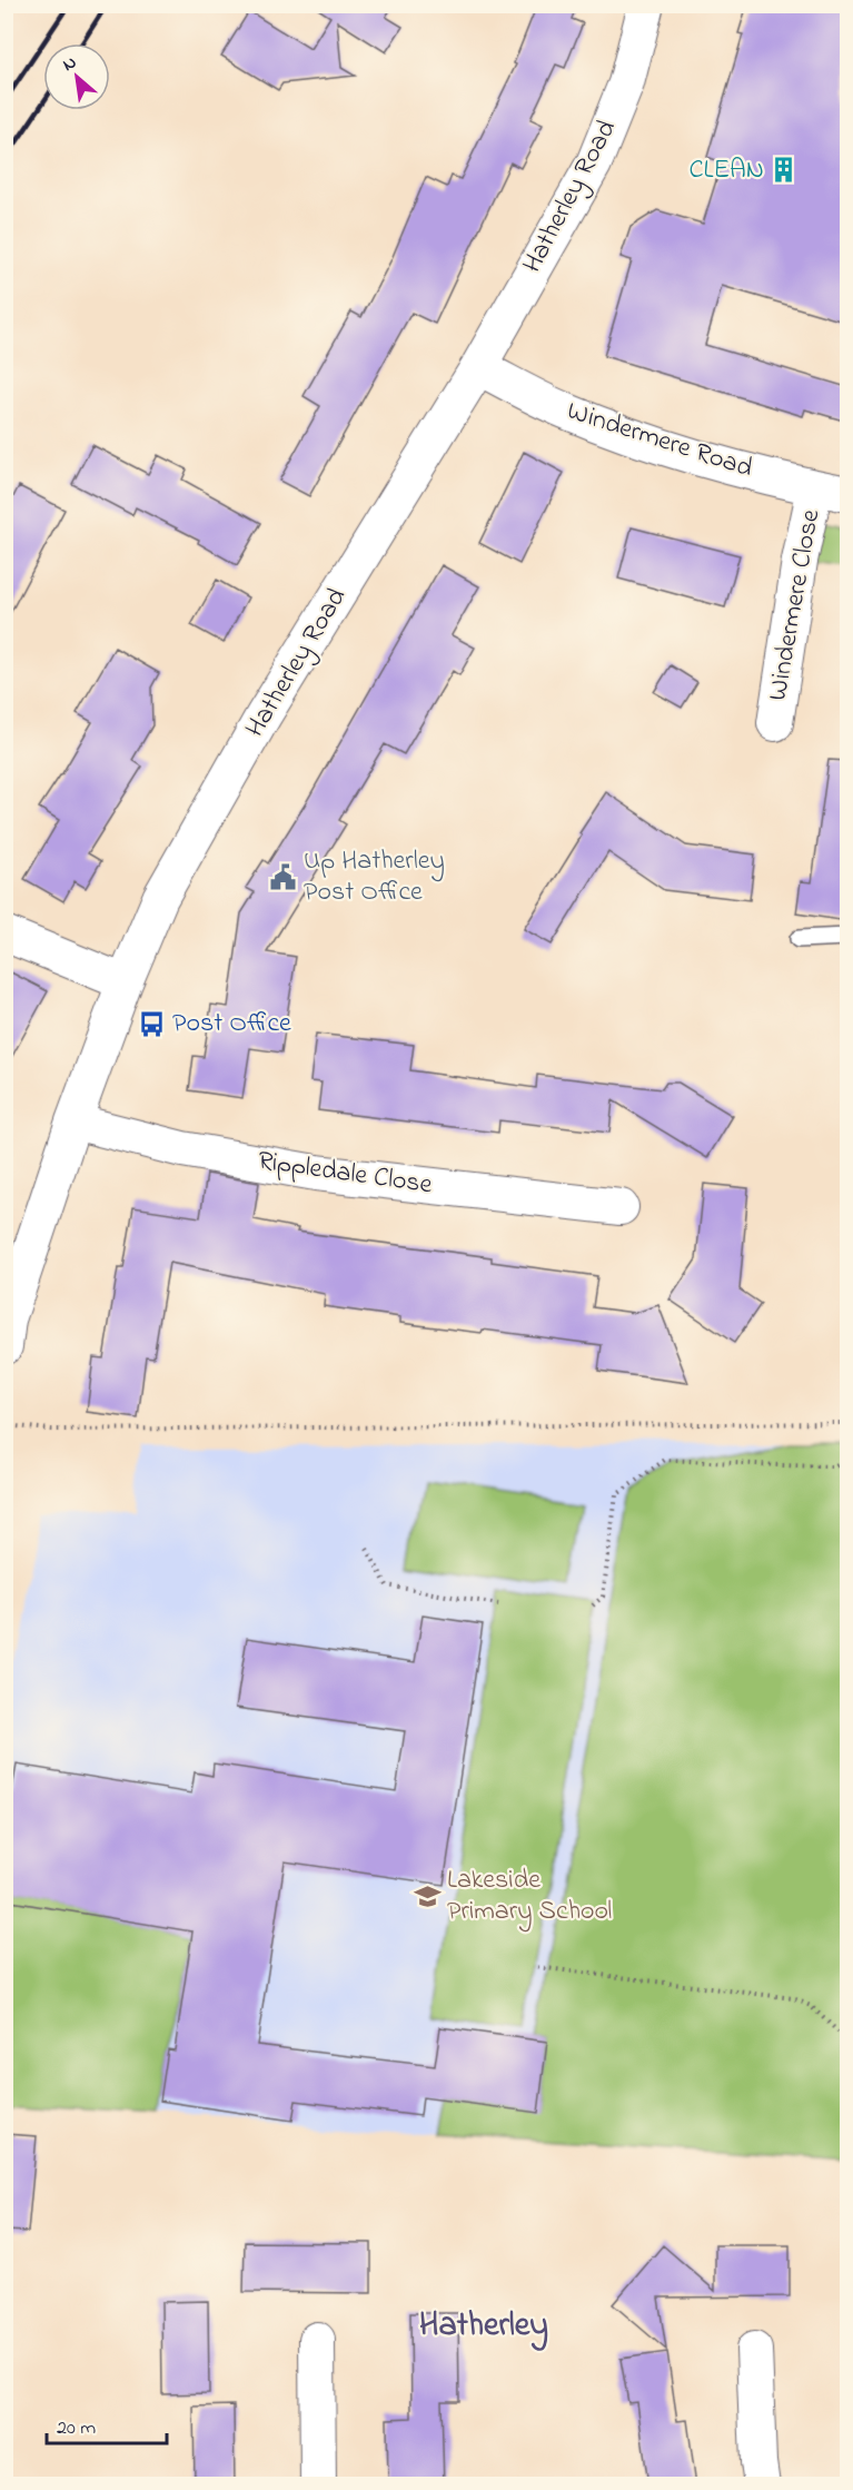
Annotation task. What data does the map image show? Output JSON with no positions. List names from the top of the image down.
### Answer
{
  "streets": {
    "street": [
      "Hatherley Road",
      "Windermere Road",
      "Windermere Close",
      "Rippledale Close"
    ]
  },
  "crossings": [
    ["Hatherley Road", "Windermere Road"],
    ["Hatherley Road", "Rippledale Close"],
    ["Windermere Road", "Windermere Close"]
  ],
  "districts": ["Hatherley"],
  "places": {
    "building": ["CLEAN"],
    "public building": ["Up Hatherley Post Office"],
    "bus stop": ["Post Office"],
    "school or university": ["Lakeside Primary School"]
  },
  "scale_bar": "20 m",
  "north": "top left"
}
